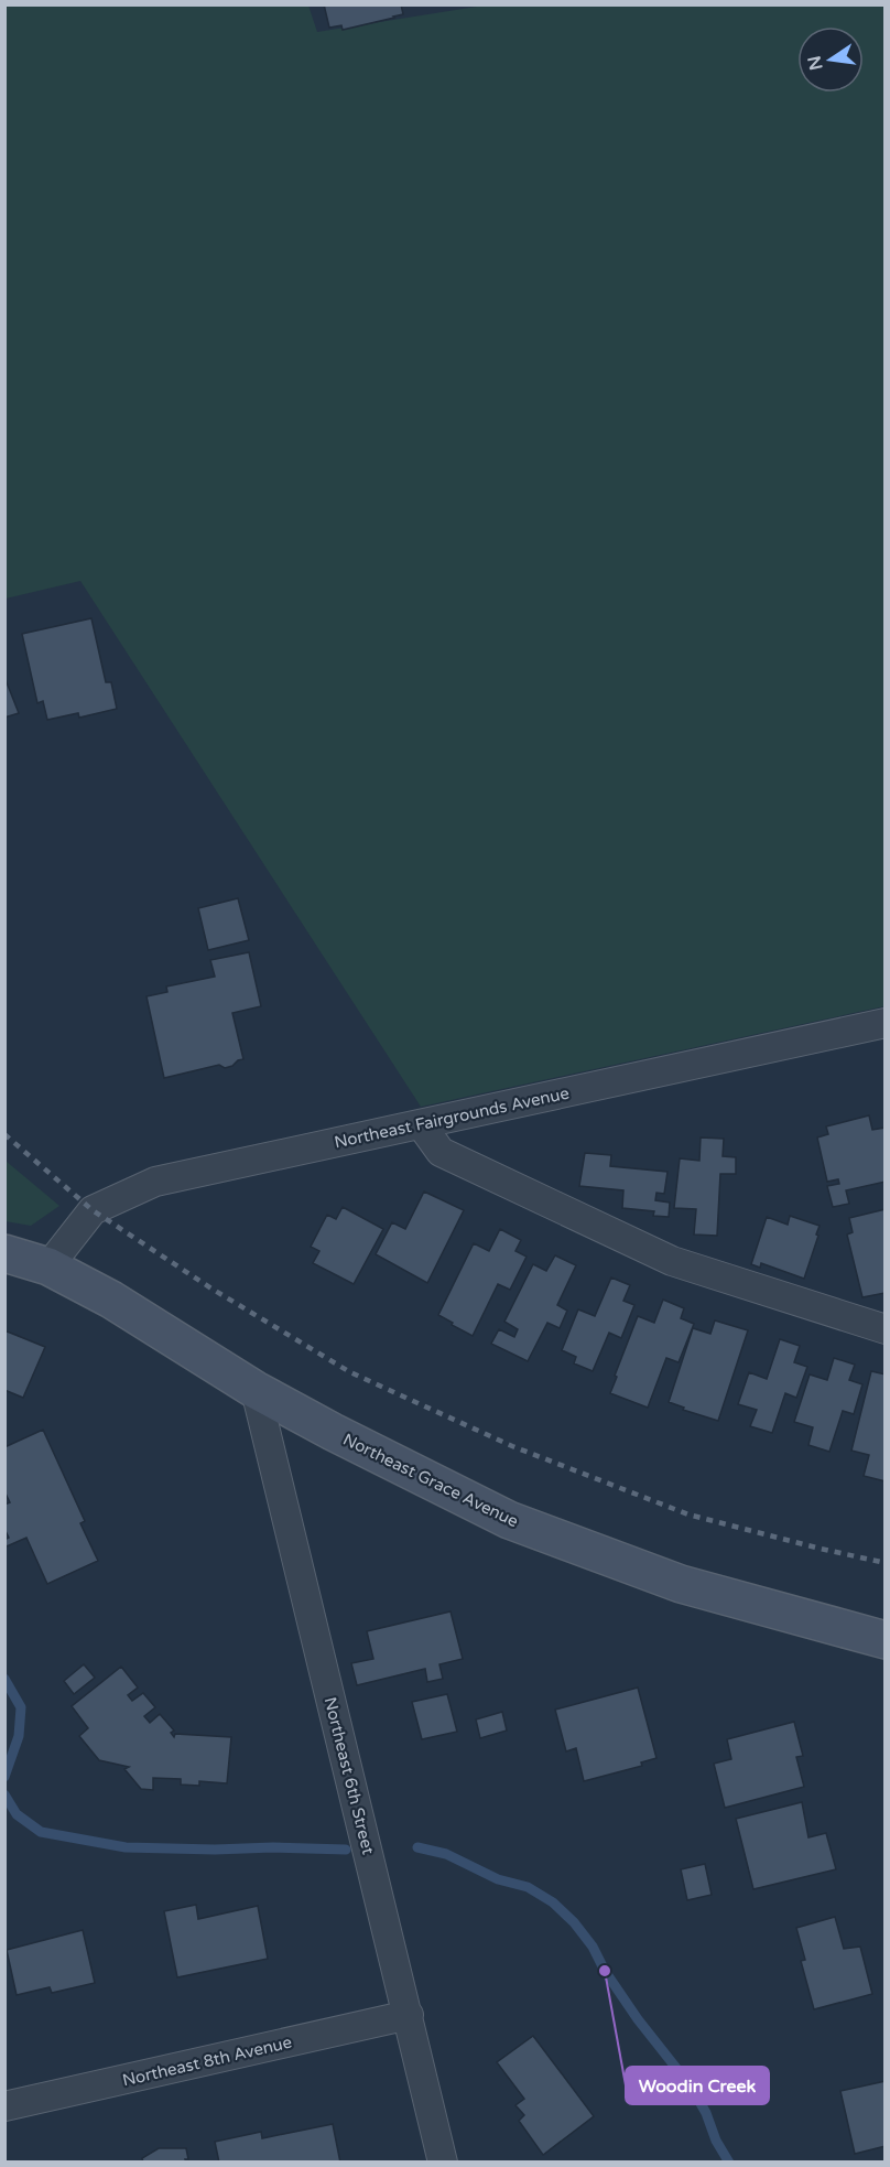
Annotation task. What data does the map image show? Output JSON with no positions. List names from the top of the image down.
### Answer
{
  "streets": {
    "main road": ["Northeast Grace Avenue"],
    "street": ["Northeast Fairgrounds Avenue", "Northeast 6th Street", "Northeast 8th Avenue"]
  },
  "crossings": [
    ["Northeast Fairgrounds Avenue", "Northeast Grace Avenue"],
    ["Northeast Grace Avenue", "Northeast 6th Street"],
    ["Northeast 6th Street", "Northeast 8th Avenue"]
  ],
  "places": ["Woodin Creek"],
  "north": "left"
}
